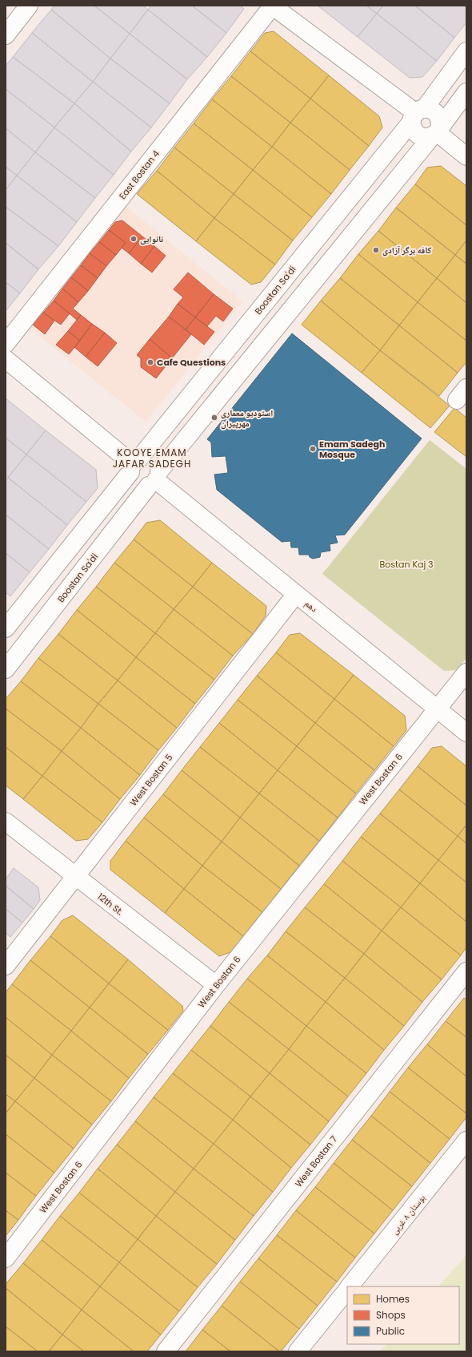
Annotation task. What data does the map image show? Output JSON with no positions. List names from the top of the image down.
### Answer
{
  "streets": {
    "street": [
      "East Bostan 4",
      "Boostan Sa'di",
      "دهم",
      "West Bostan 6",
      "West Bostan 5",
      "12th St.",
      "West Bostan 7",
      "بوستان ۸ غربی"
    ]
  },
  "crossings": [
    ["Boostan Sa'di", "دهم"],
    ["دهم", "West Bostan 6"],
    ["دهم", "West Bostan 5"],
    ["West Bostan 6", "12th St."],
    ["West Bostan 5", "12th St."]
  ],
  "districts": ["KOOYE EMAM JAFAR SADEGH"],
  "parks": ["Bostan Kaj 3"],
  "places": [
    "نانوایی",
    "کافه برگر آزادی",
    "Cafe Questions",
    "استودیو معماری مهرپیران",
    "Emam Sadegh Mosque"
  ],
  "legend": ["Homes", "Shops", "Public"]
}
